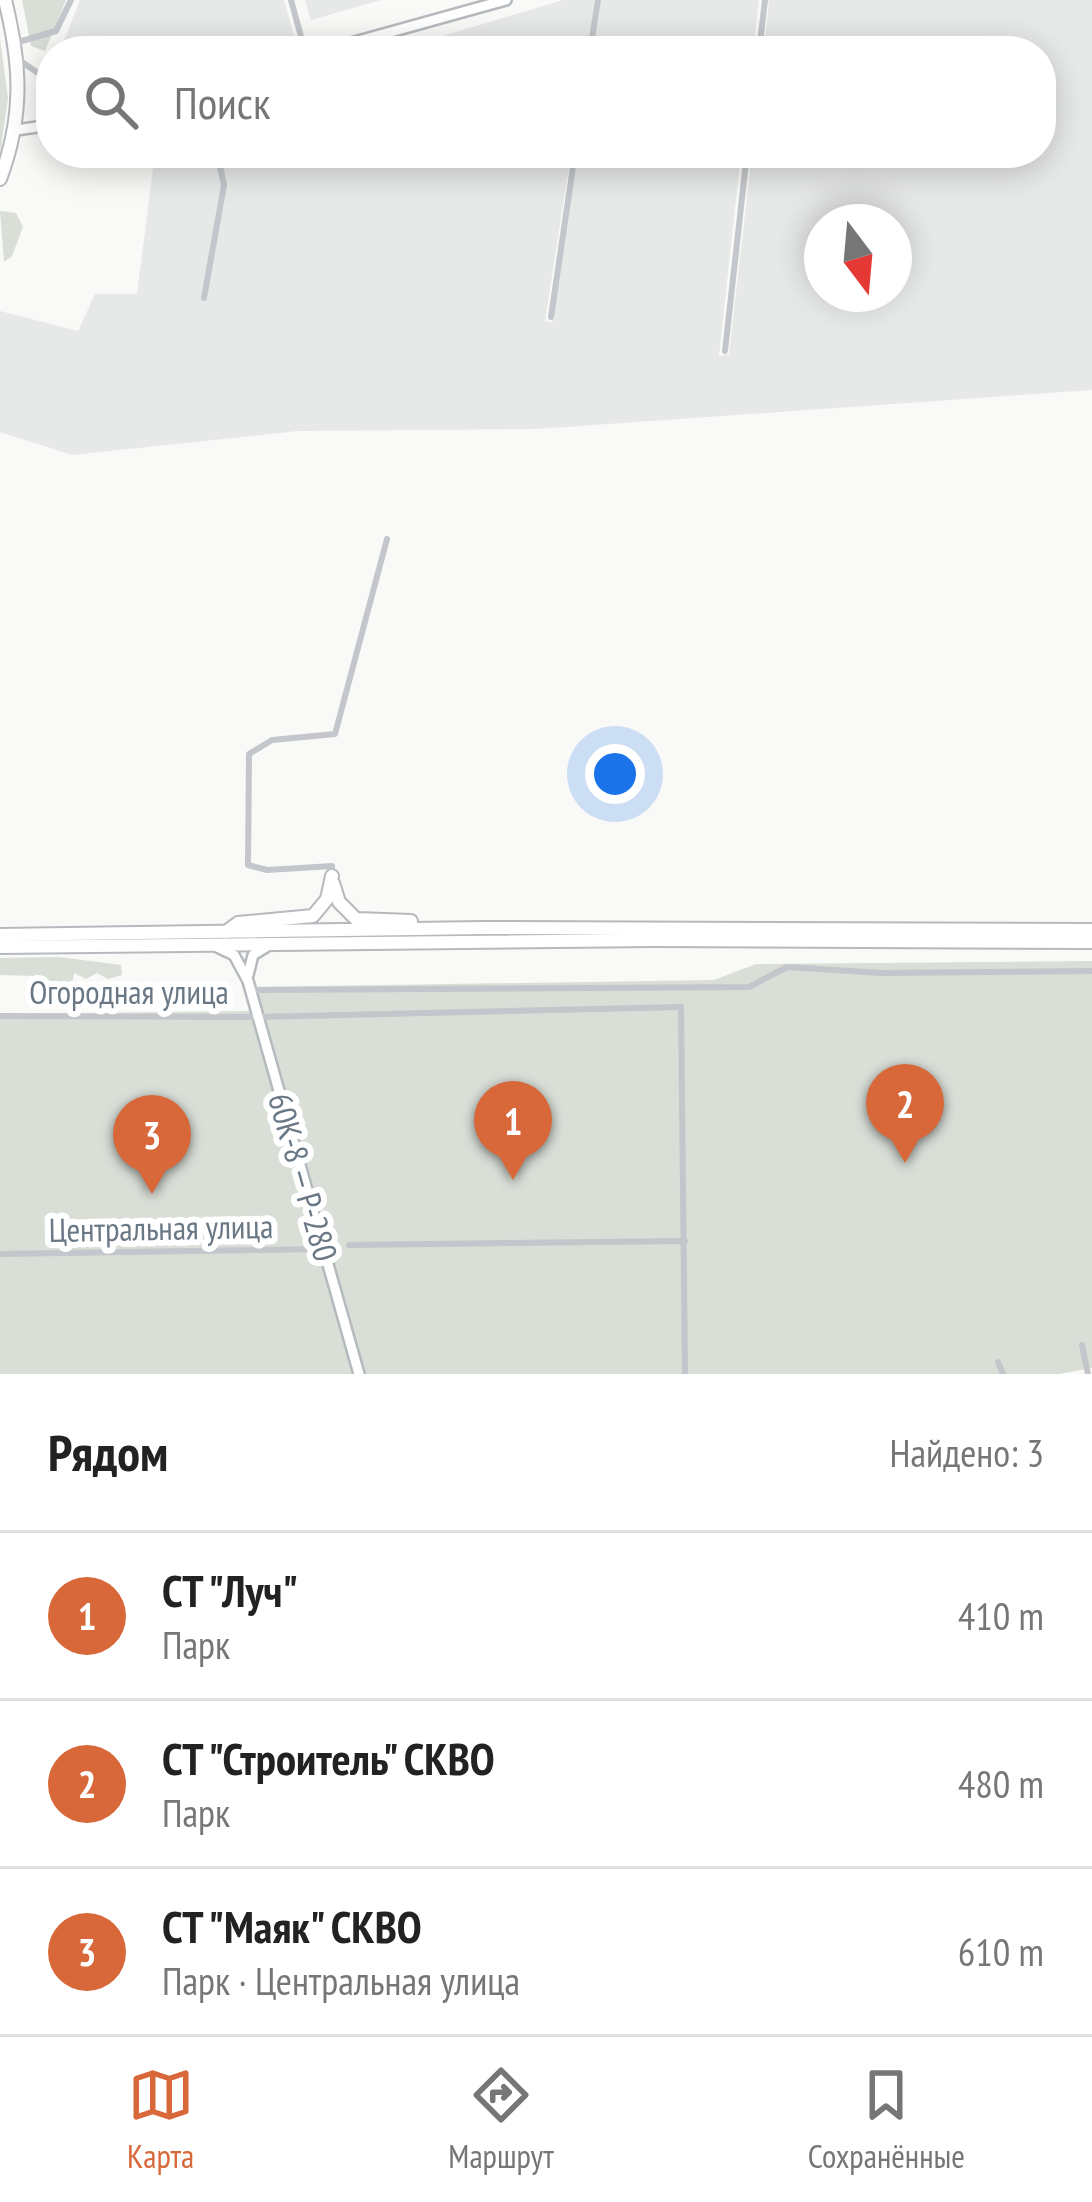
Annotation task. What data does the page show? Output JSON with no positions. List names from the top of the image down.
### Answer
{
  "streets": {
    "street": ["Огородная улица", "60К-8 — Р-280", "Центральная улица"]
  },
  "crossings": [
    ["Огородная улица", "60К-8 — Р-280"],
    ["60К-8 — Р-280", "Центральная улица"]
  ],
  "north": "bottom",
  "page": {
    "search": "Поиск",
    "pins": ["2", "1", "3"],
    "heading": ["Рядом", "Найдено: 3"],
    "list": [
      {
        "mark": "1",
        "name": "СТ \"Луч\"",
        "note": "Парк",
        "value": "410 m"
      },
      {
        "mark": "2",
        "name": "СТ \"Строитель\" СКВО",
        "note": "Парк",
        "value": "480 m"
      },
      {
        "mark": "3",
        "name": "СТ \"Маяк\" СКВО",
        "note": "Парк · Центральная улица",
        "value": "610 m"
      }
    ],
    "nav": ["Карта", "Маршрут", "Сохранённые"]
  }
}
